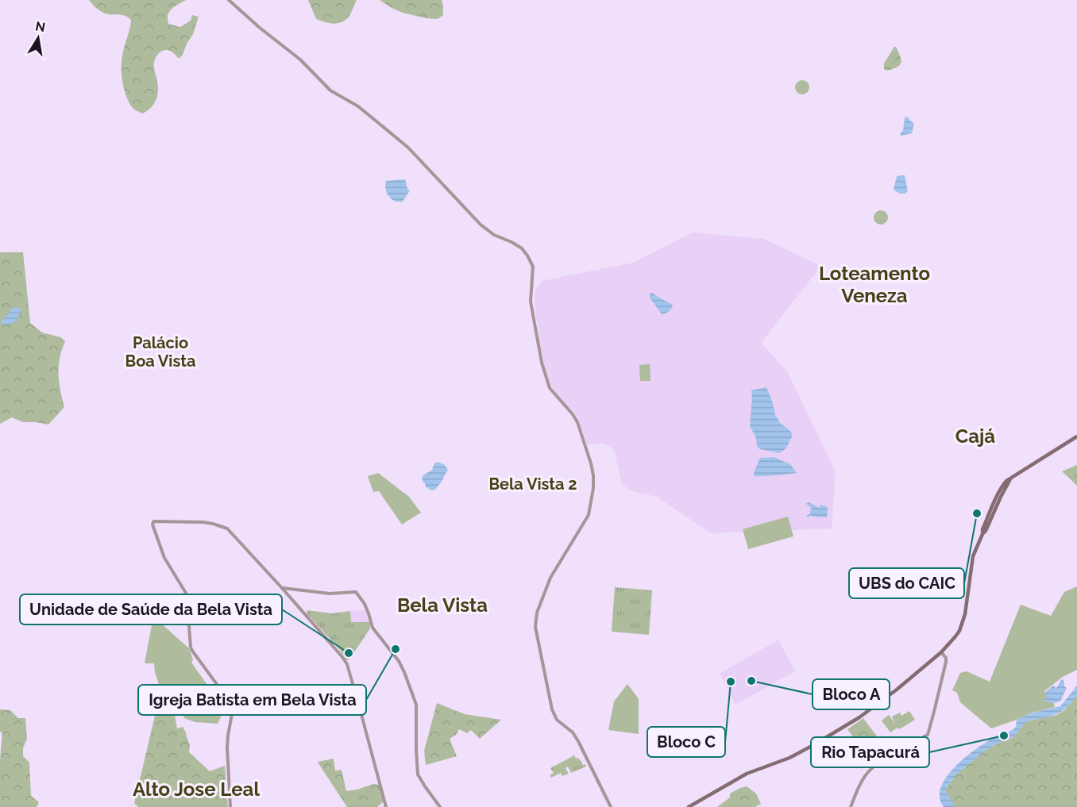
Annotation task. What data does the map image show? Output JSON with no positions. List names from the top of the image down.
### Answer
{
  "districts": [
    "Loteamento Veneza",
    "Palácio Boa Vista",
    "Cajá",
    "Bela Vista 2",
    "Bela Vista",
    "Alto Jose Leal"
  ],
  "places": [
    "UBS do CAIC",
    "Igreja Batista em Bela Vista",
    "Unidade de Saúde da Bela Vista",
    "Bloco A",
    "Bloco C",
    "Rio Tapacurá"
  ],
  "north": "top"
}
